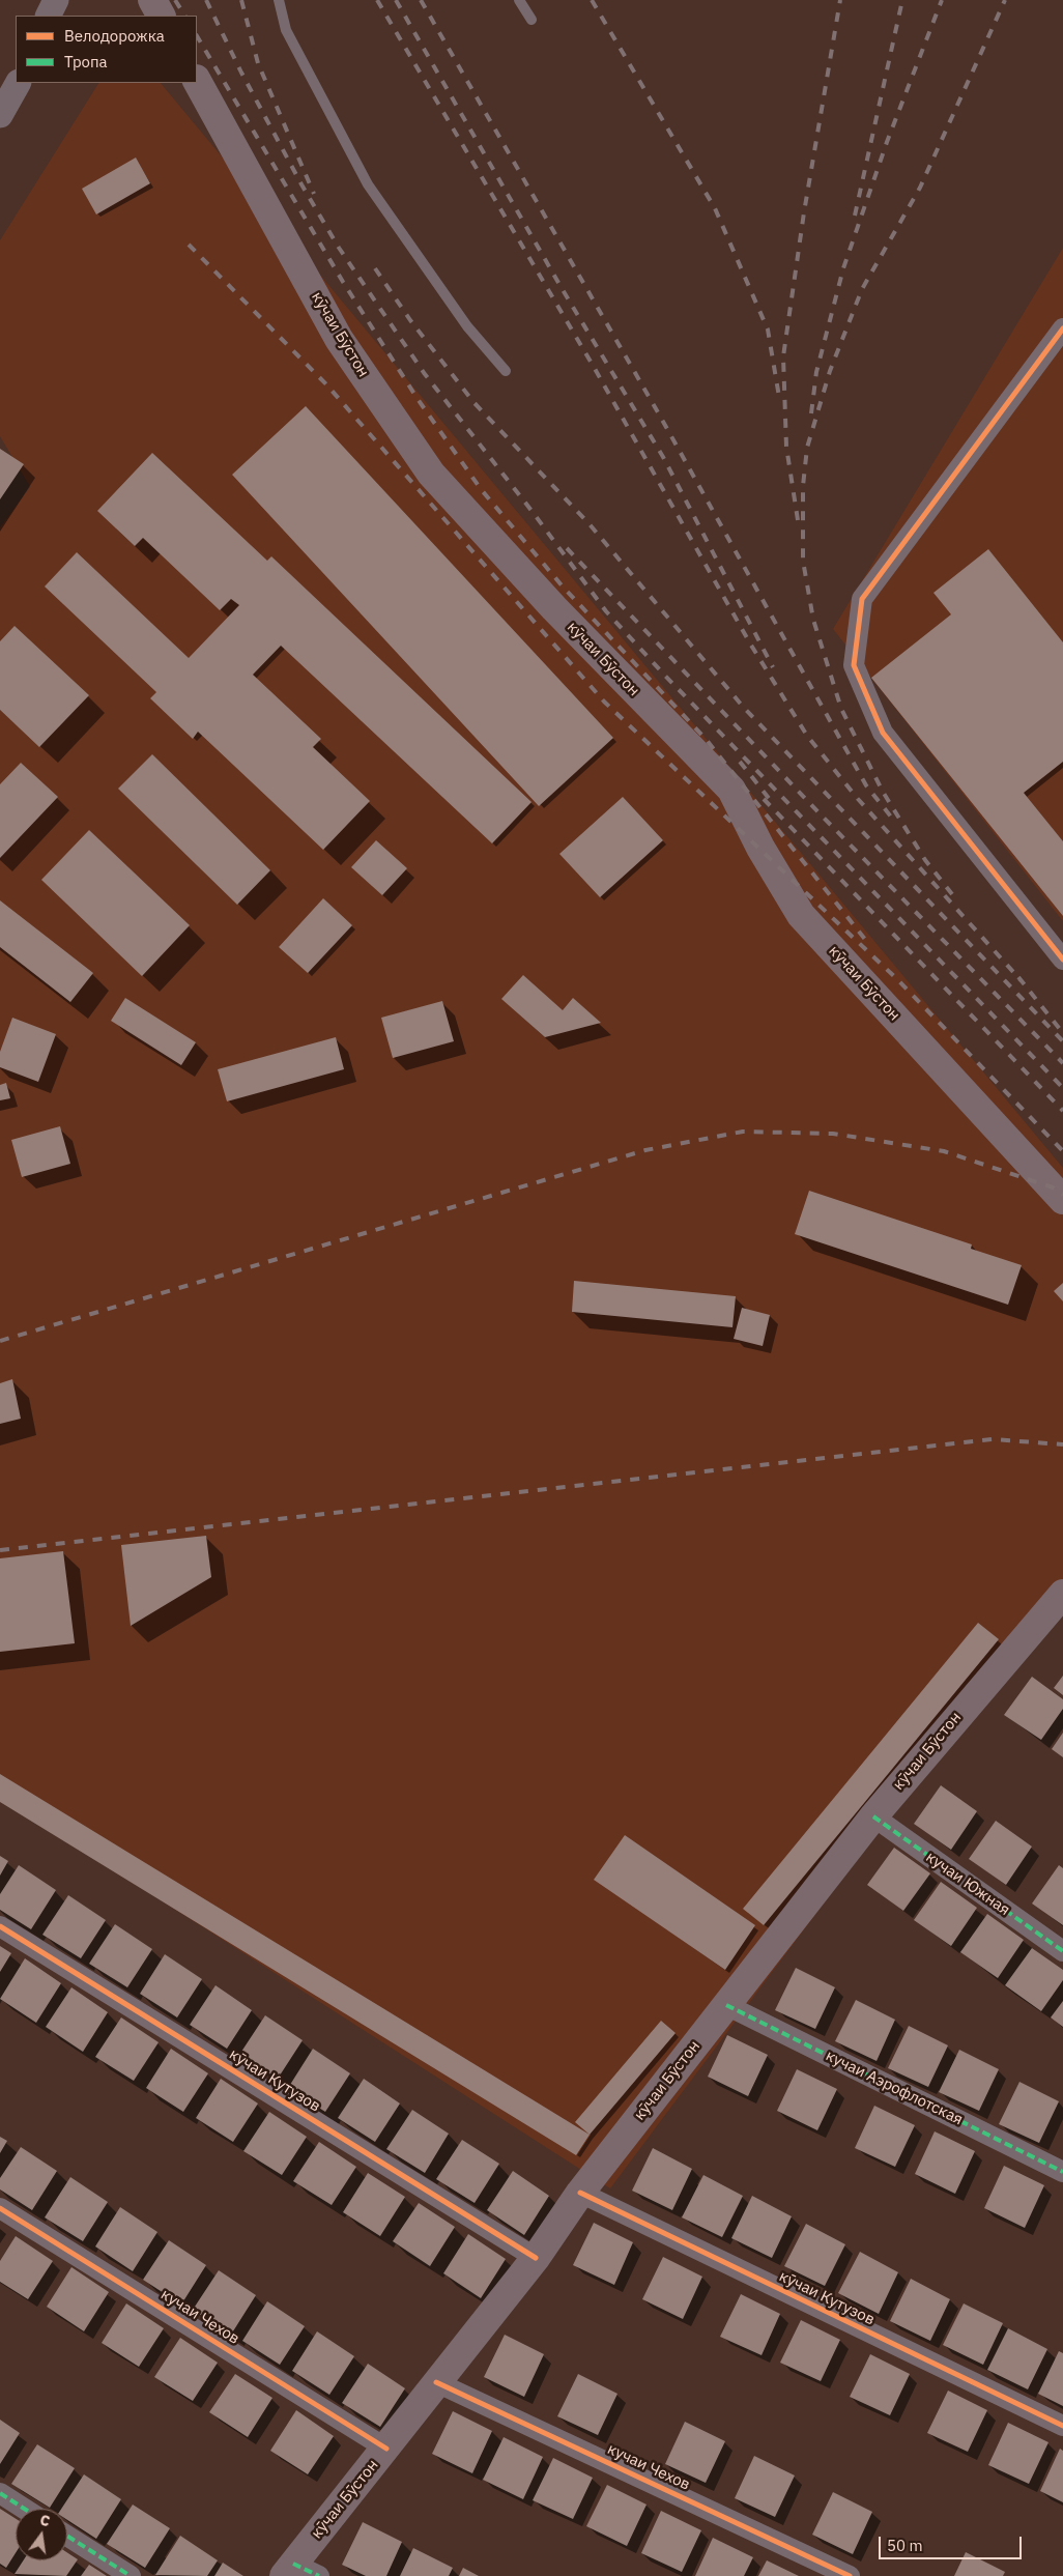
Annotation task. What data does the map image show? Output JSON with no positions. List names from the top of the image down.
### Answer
{
  "streets": {
    "main road": ["кӯчаи Бӯстон"],
    "street": [
      "кучаи Южная",
      "кӯчаи Кутузов",
      "кучаи Аэрофлотская",
      "кучаи Чехов"
    ]
  },
  "crossings": [
    ["кӯчаи Бӯстон", "кучаи Южная"],
    ["кӯчаи Бӯстон", "кӯчаи Кутузов"],
    ["кӯчаи Бӯстон", "кучаи Аэрофлотская"],
    ["кӯчаи Бӯстон", "кучаи Чехов"]
  ],
  "legend": ["Велодорожка", "Тропа"],
  "scale_bar": "50 m",
  "north": "top"
}
